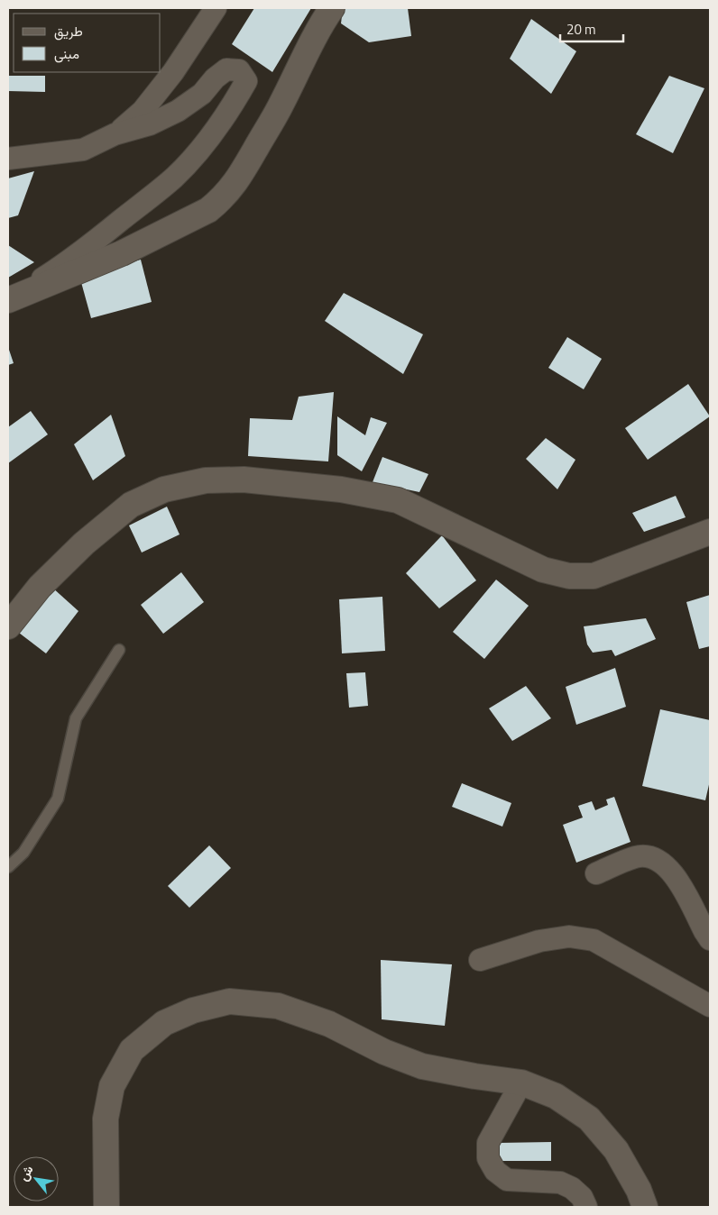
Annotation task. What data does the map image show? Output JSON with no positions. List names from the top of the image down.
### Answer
{
  "legend": ["طريق", "مبنى"],
  "scale_bar": "20 m",
  "north": "top left"
}
